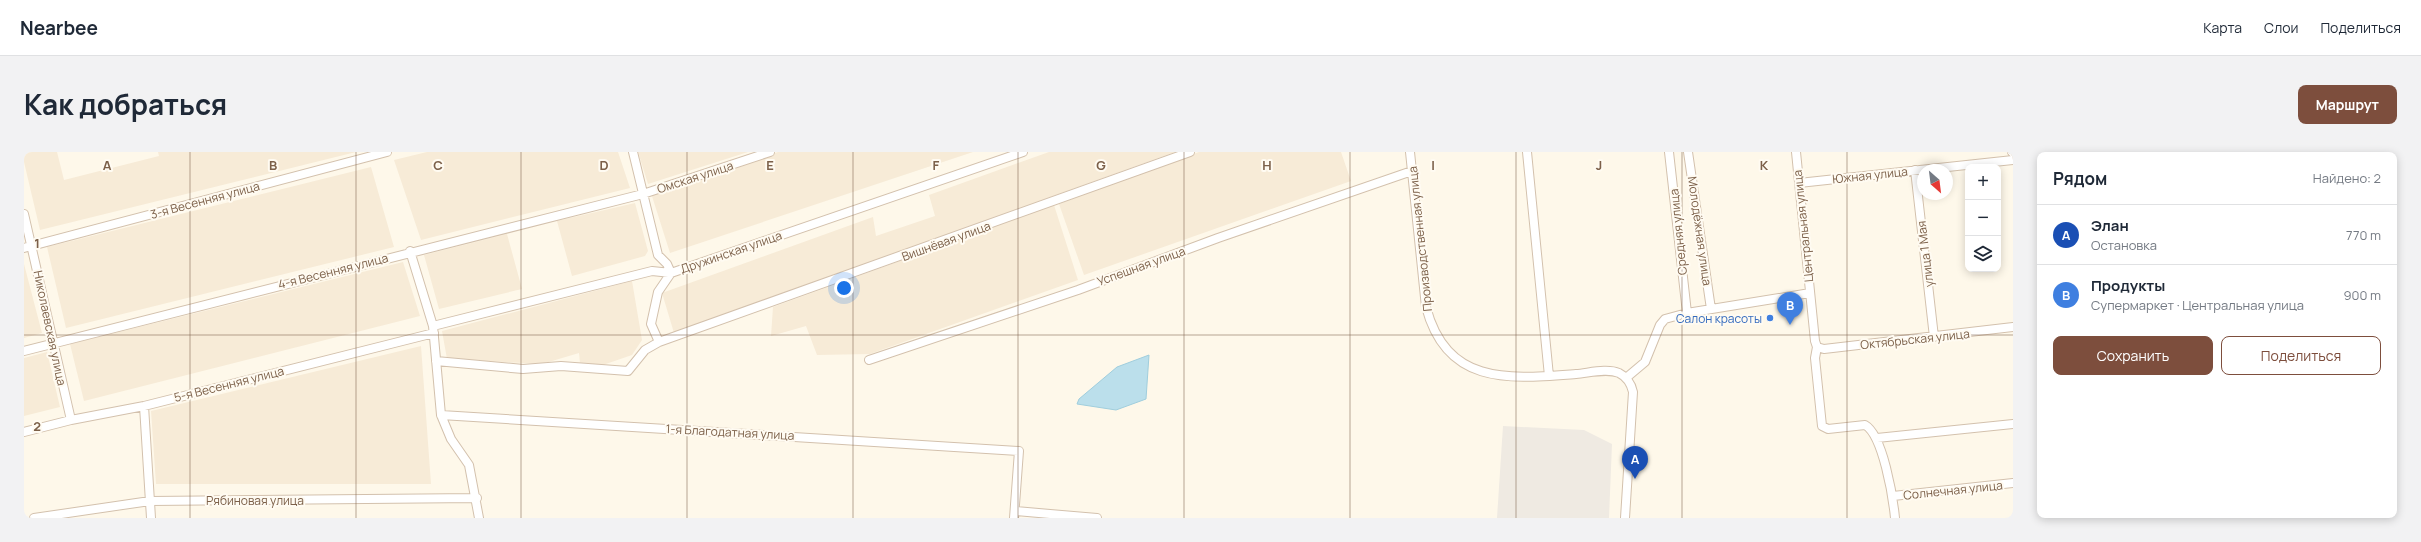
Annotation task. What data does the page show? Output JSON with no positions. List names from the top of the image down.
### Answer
{
  "streets": {
    "street": [
      "Южная улица",
      "Омская улица",
      "3-я Весенняя улица",
      "Центральная улица",
      "Молодёжная улица",
      "Средняя улица",
      "Производственная улица",
      "Вишнёвая улица",
      "Дружинская улица",
      "улица 1 Мая",
      "Успешная улица",
      "4-я Весенняя улица",
      "Николаевская улица",
      "Октябрьская улица",
      "5-я Весенняя улица",
      "1-я Благодатная улица",
      "Солнечная улица",
      "Рябиновая улица"
    ]
  },
  "crossings": [
    ["Южная улица", "Центральная улица"],
    ["Южная улица", "улица 1 Мая"],
    ["Омская улица", "4-я Весенняя улица"],
    ["3-я Весенняя улица", "Николаевская улица"],
    ["Центральная улица", "Октябрьская улица"],
    ["Производственная улица", "Успешная улица"],
    ["Дружинская улица", "5-я Весенняя улица"],
    ["улица 1 Мая", "Октябрьская улица"],
    ["4-я Весенняя улица", "Николаевская улица"],
    ["Николаевская улица", "5-я Весенняя улица"]
  ],
  "places": ["Салон красоты"],
  "north": "bottom right",
  "page": {
    "header": "Nearbee",
    "nav": ["Карта", "Слои", "Поделиться"],
    "title": "Как добраться",
    "buttons": [
      "Маршрут",
      ["Сохранить", "Поделиться"]
    ],
    "heading": ["Рядом", "Найдено: 2"],
    "map_buttons": ["+", "−"],
    "list": [
      {
        "mark": "A",
        "name": "Элан",
        "note": "Остановка",
        "value": "770 m"
      },
      {
        "mark": "B",
        "name": "Продукты",
        "note": "Супермаркет · Центральная улица",
        "value": "900 m"
      }
    ],
    "pins": ["B", "A"]
  },
  "grid": {
    "columns": [
      "A",
      "B",
      "C",
      "D",
      "E",
      "F",
      "G",
      "H",
      "I",
      "J",
      "K"
    ],
    "rows": ["1", "2"]
  }
}
